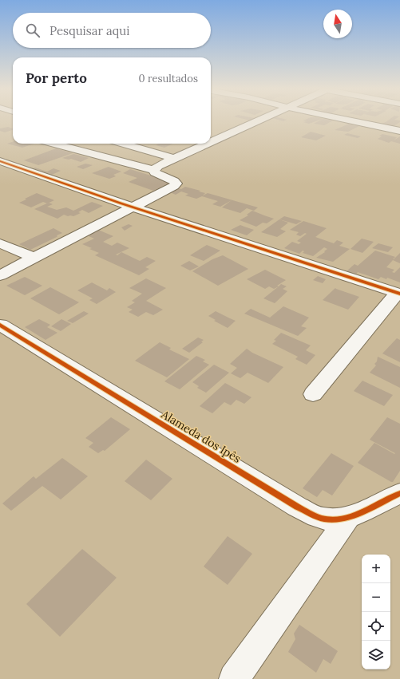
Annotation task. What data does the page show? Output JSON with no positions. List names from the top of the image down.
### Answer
{
  "streets": {
    "street": ["Alameda dos Ipês"]
  },
  "north": "top",
  "page": {
    "search": "Pesquisar aqui",
    "heading": ["Por perto", "0 resultados"],
    "map_buttons": ["+", "−"]
  }
}
